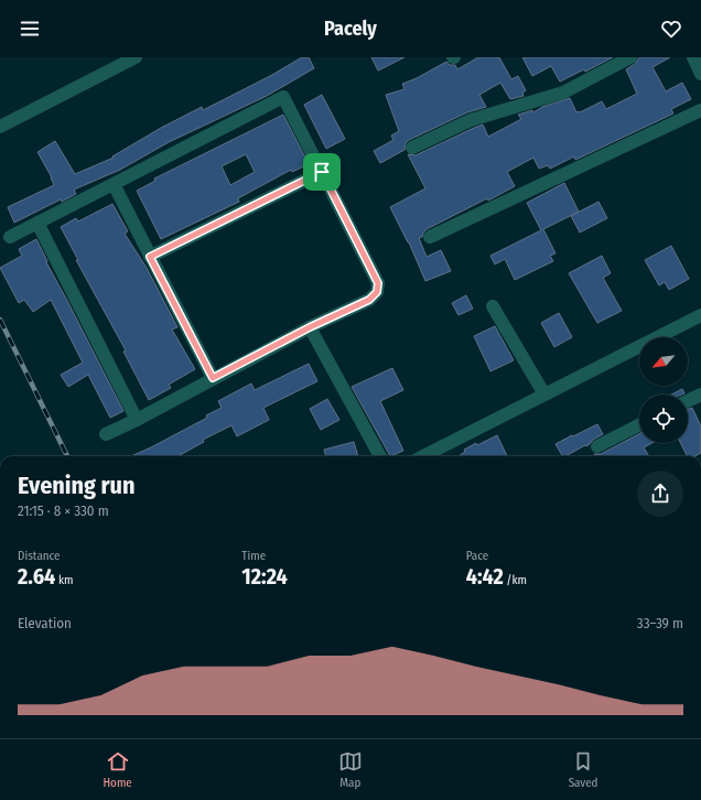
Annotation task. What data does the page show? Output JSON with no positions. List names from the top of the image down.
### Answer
{
  "north": "bottom left",
  "page": {
    "header": "Pacely",
    "heading": ["Evening run", "21:15 · 8 × 330 m"],
    "stats": [
      ["Distance", "2.64 km"],
      ["Time", "12:24"],
      ["Pace", "4:42 /km"]
    ],
    "chart": ["Elevation", "33–39 m"],
    "tabs": ["Home", "Map", "Saved"]
  }
}
